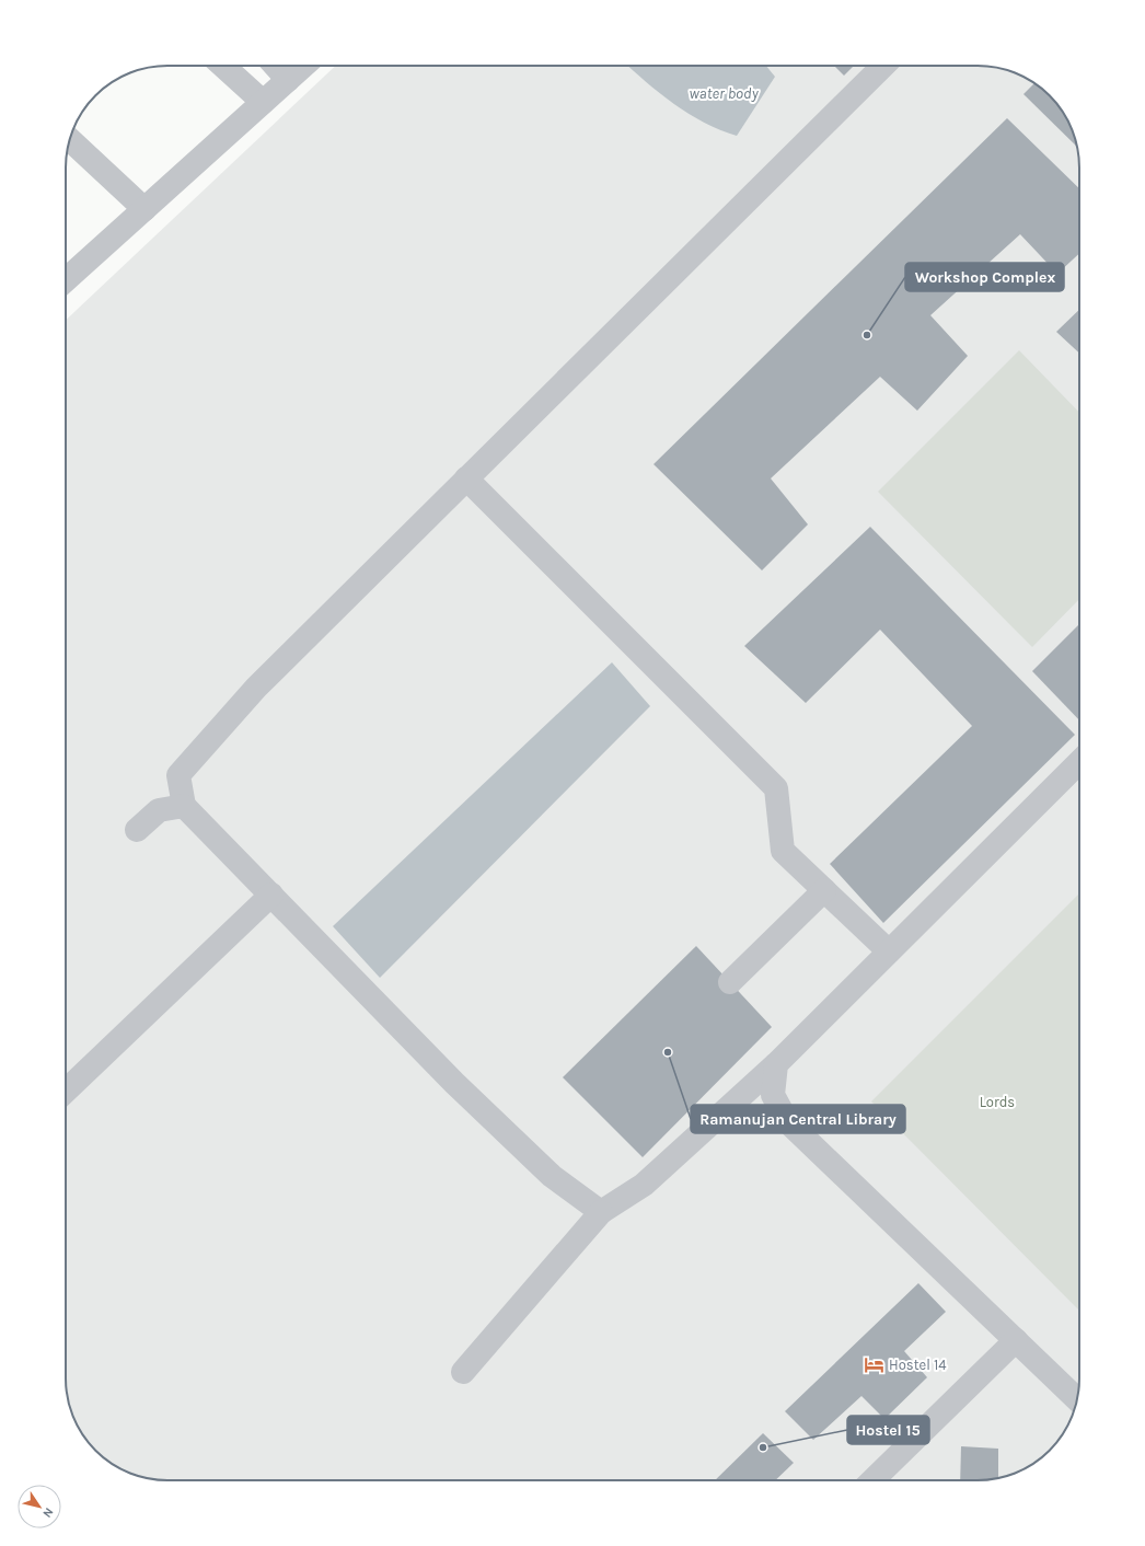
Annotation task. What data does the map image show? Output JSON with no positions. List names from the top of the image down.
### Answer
{
  "water": ["water body"],
  "parks": ["Lords"],
  "places": {
    "other": ["Workshop Complex", "Ramanujan Central Library", "Hostel 15"],
    "hotel": ["Hostel 14"]
  },
  "north": "bottom right"
}
